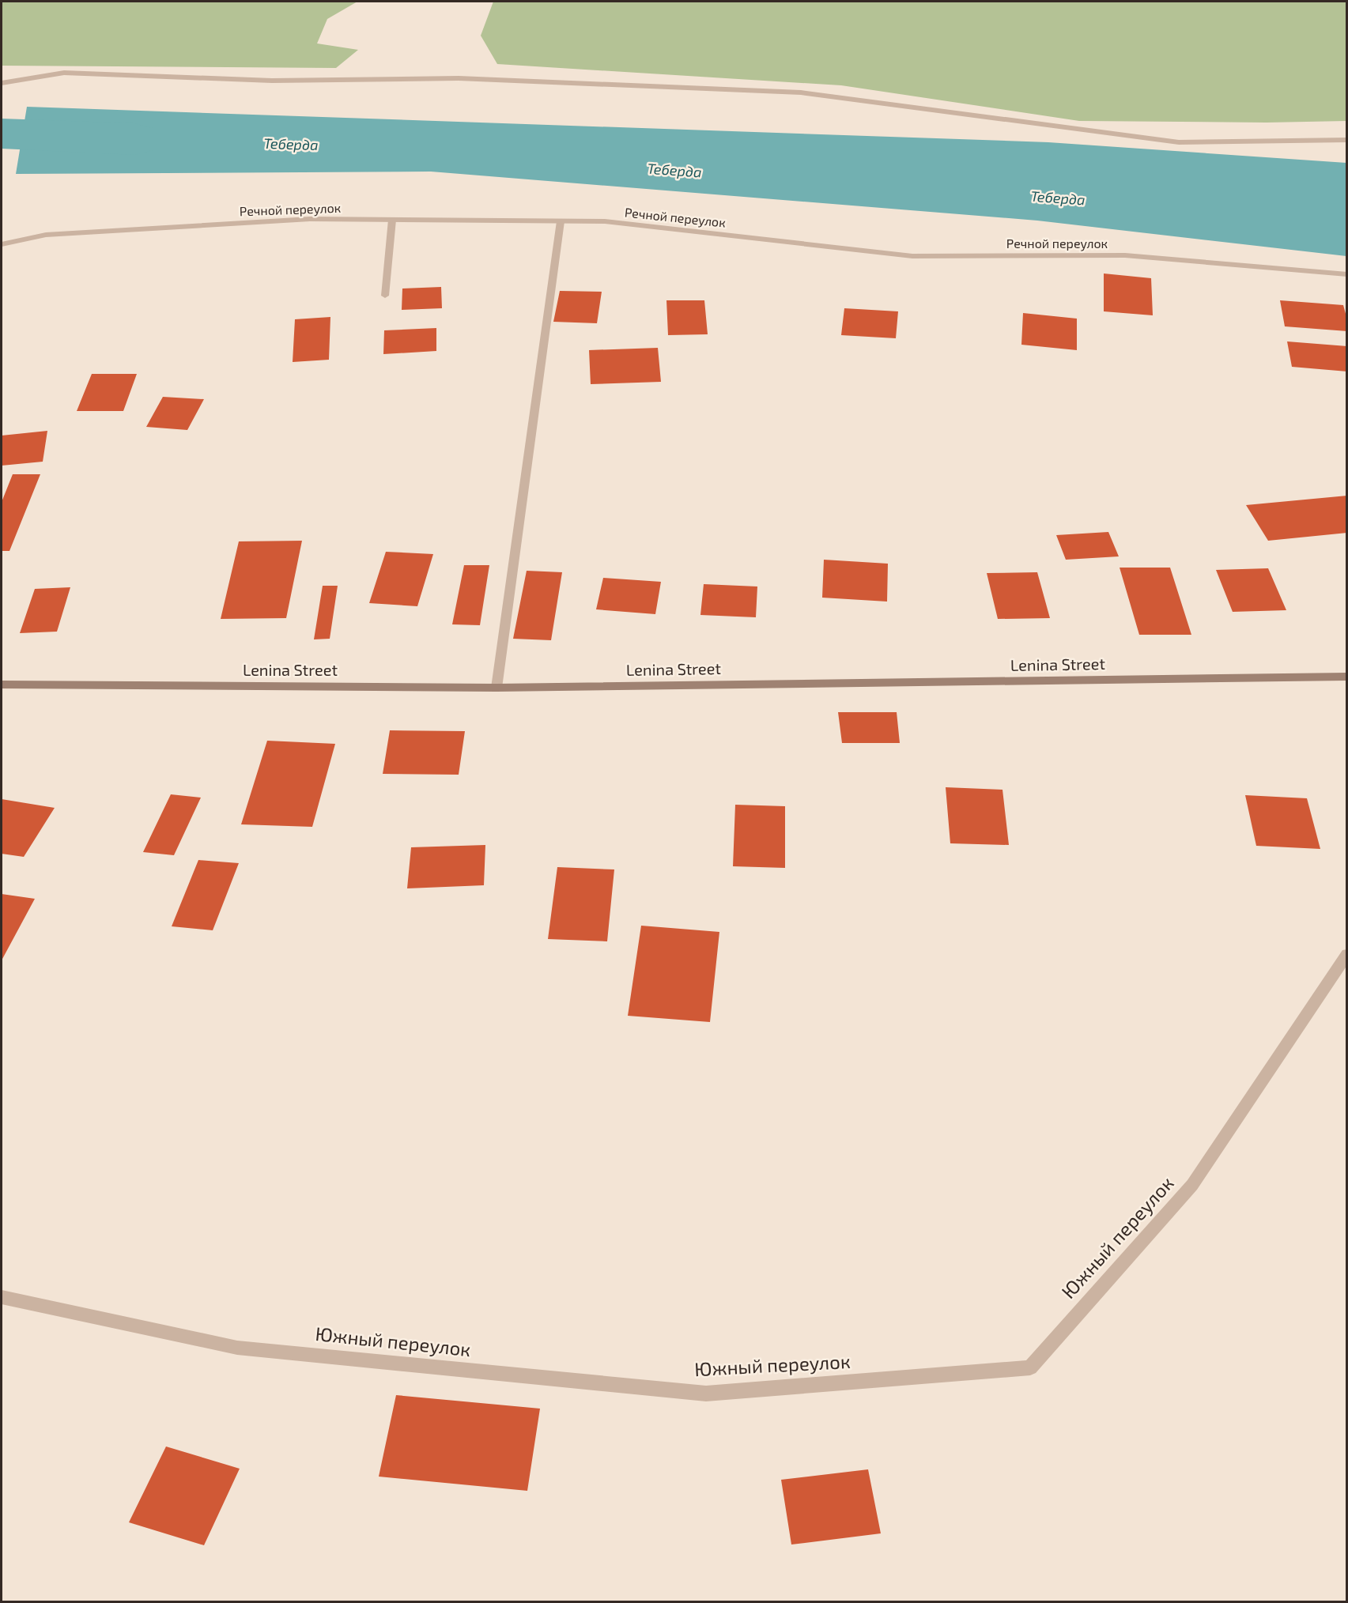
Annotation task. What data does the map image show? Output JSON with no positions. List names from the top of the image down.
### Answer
{
  "streets": {
    "main road": ["Lenina Street"],
    "street": ["Речной переулок", "Южный переулок"]
  },
  "water": ["Теберда"]
}
